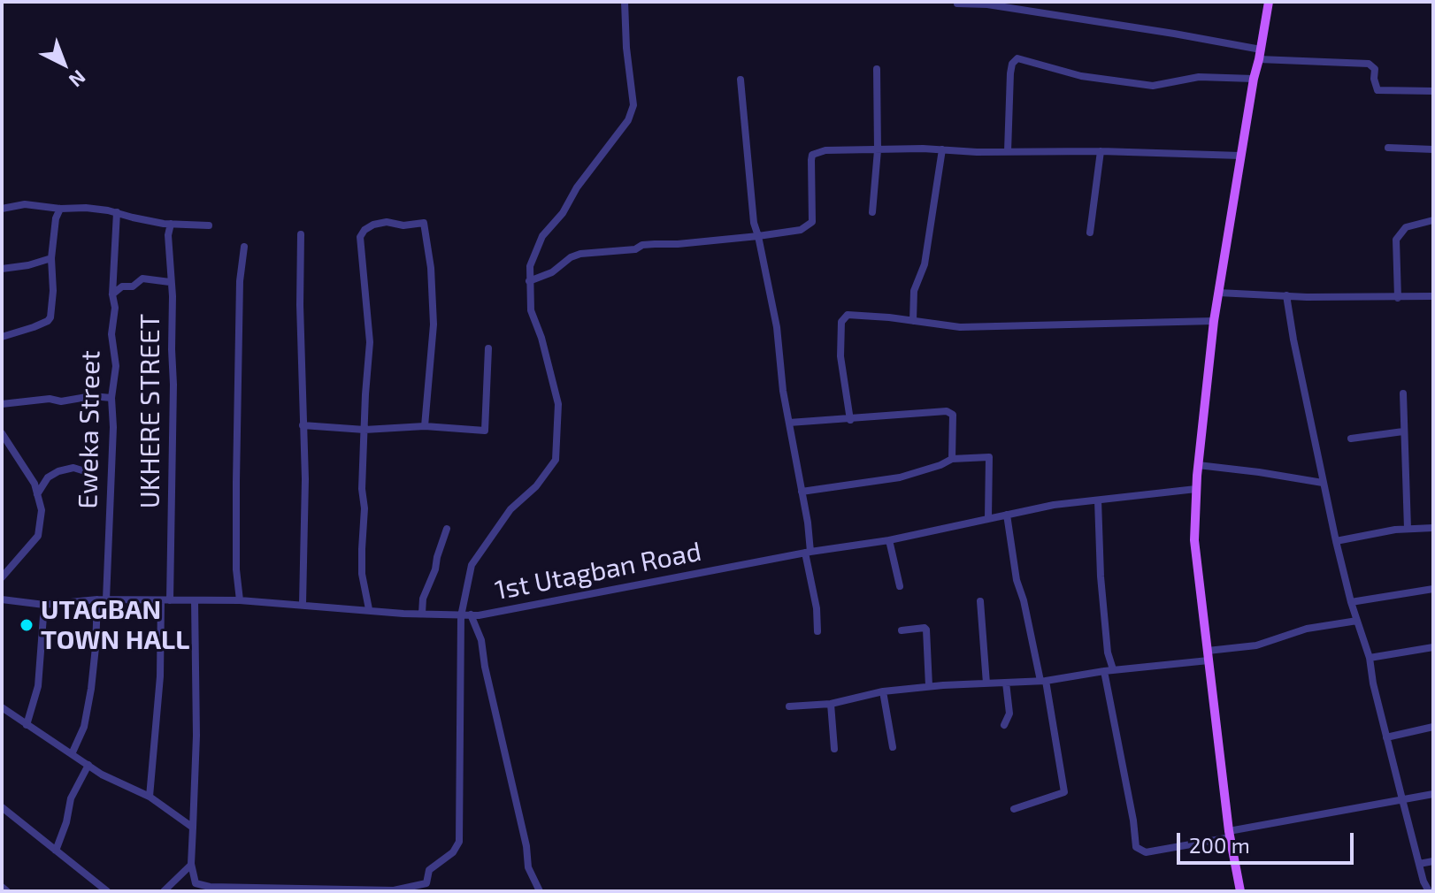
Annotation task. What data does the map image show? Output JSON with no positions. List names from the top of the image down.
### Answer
{
  "streets": {
    "street": ["UKHERE STREET", "Eweka Street", "1st Utagban Road"]
  },
  "crossings": [
    ["UKHERE STREET", "1st Utagban Road"],
    ["Eweka Street", "1st Utagban Road"]
  ],
  "places": ["UTAGBAN TOWN HALL"],
  "scale_bar": "200 m",
  "north": "bottom right"
}
